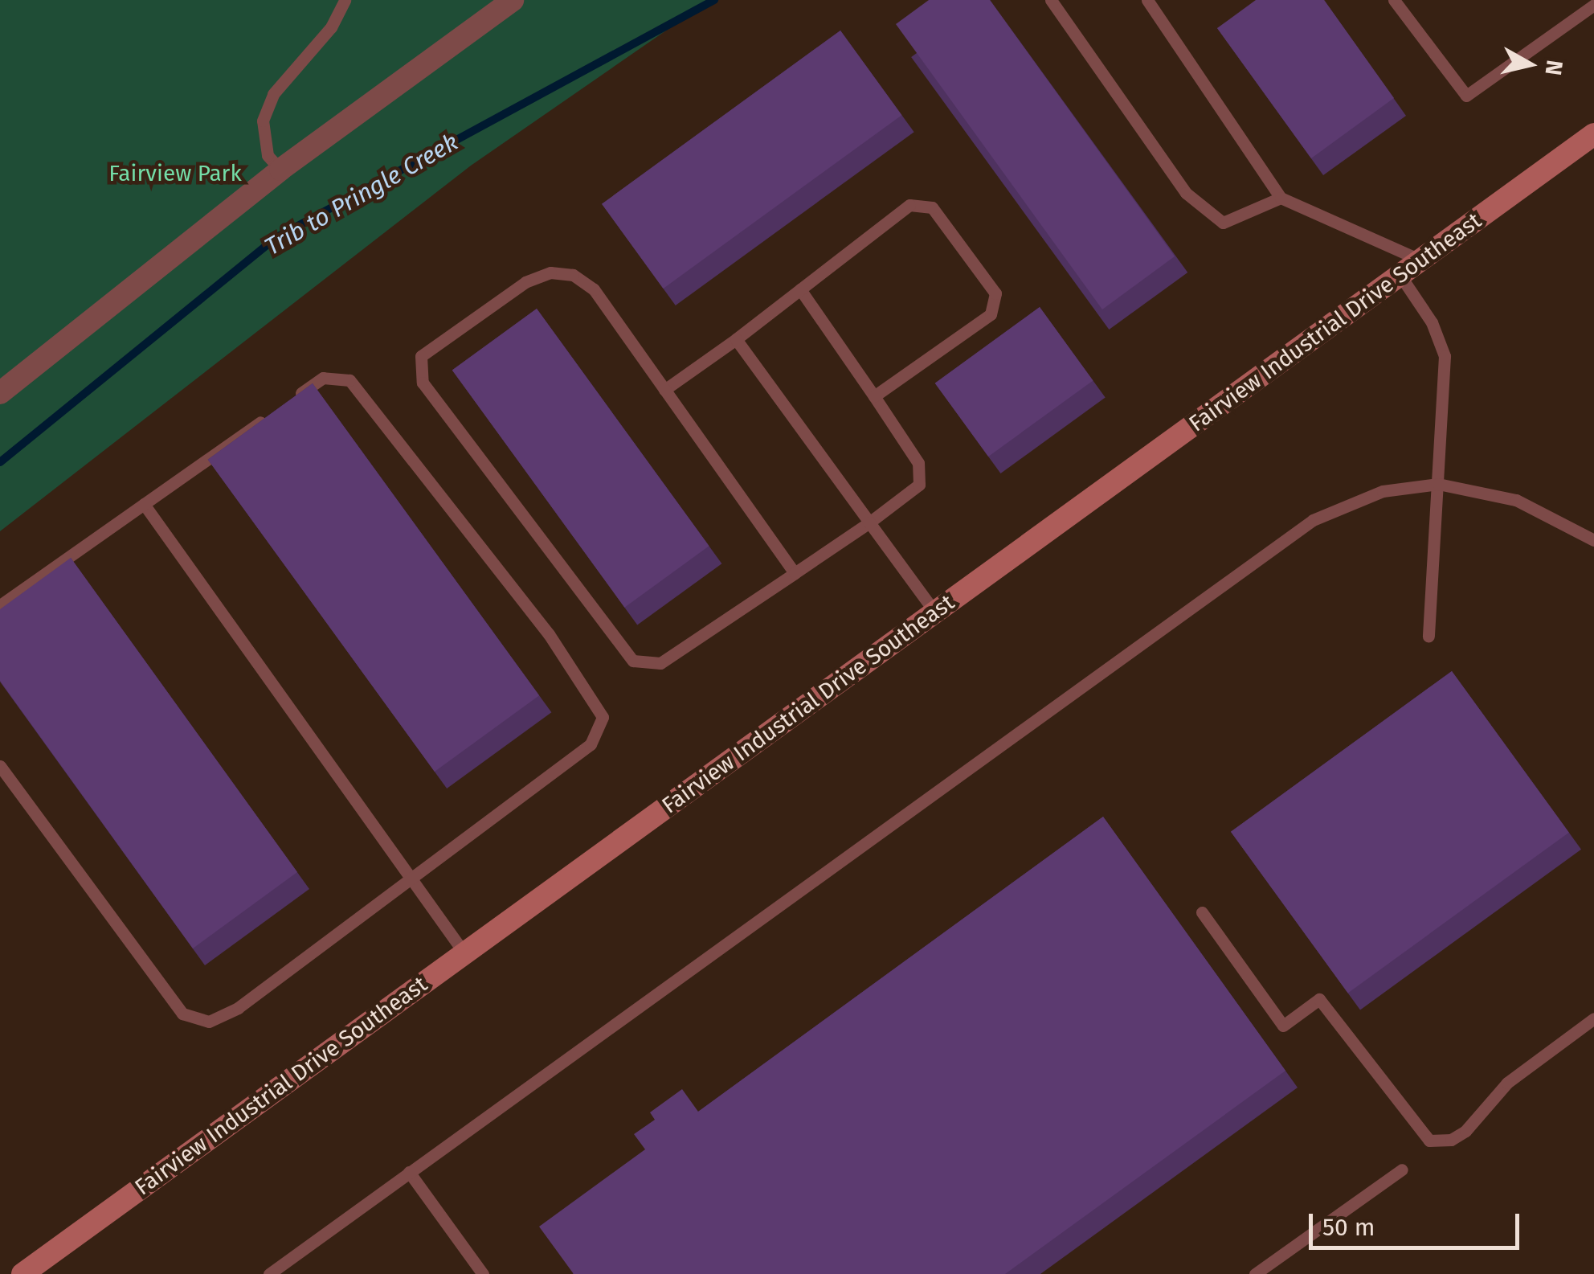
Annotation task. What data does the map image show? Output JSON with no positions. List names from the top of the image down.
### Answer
{
  "streets": {
    "main road": ["Fairview Industrial Drive Southeast"]
  },
  "water": ["Trib to Pringle Creek"],
  "parks": ["Fairview Park"],
  "scale_bar": "50 m",
  "north": "right"
}
